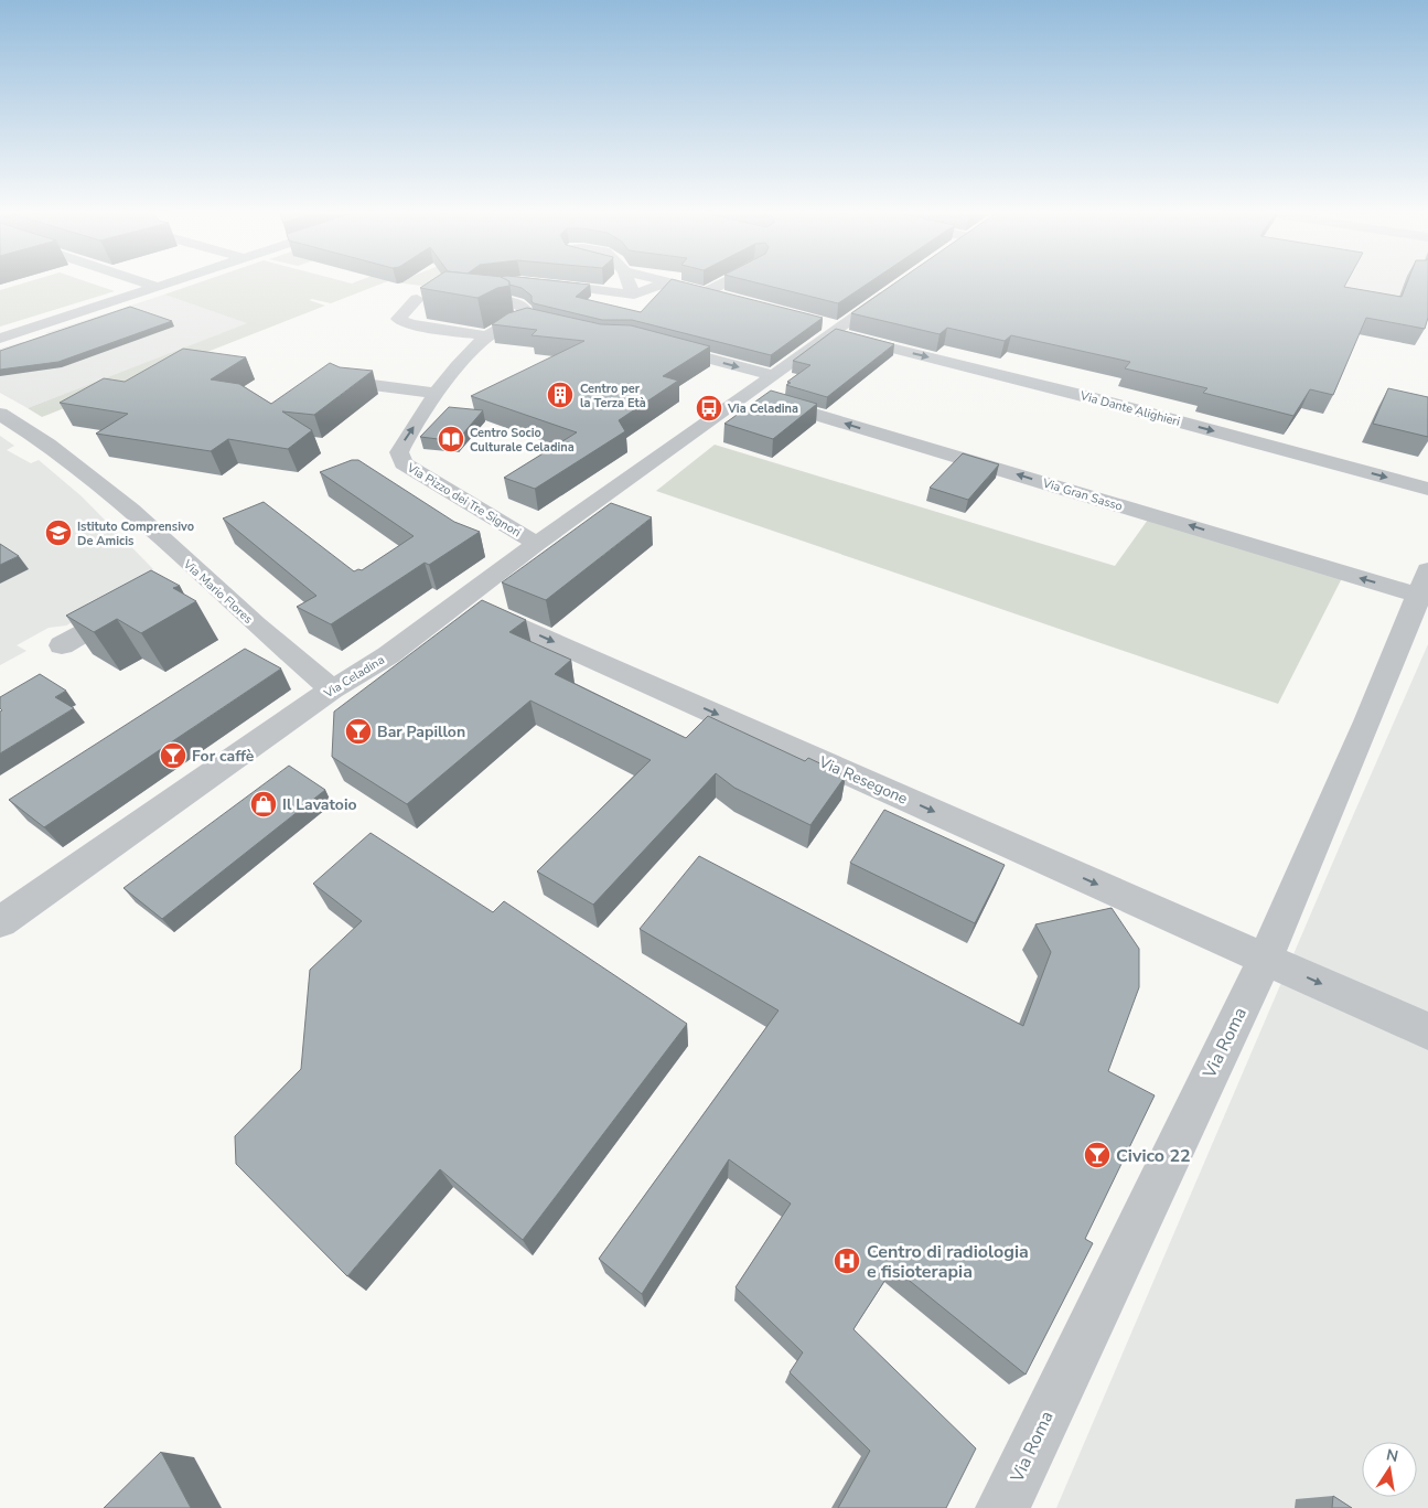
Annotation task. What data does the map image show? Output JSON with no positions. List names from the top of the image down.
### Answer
{
  "streets": {
    "street": [
      "Via Dante Alighieri",
      "Via Gran Sasso",
      "Via Pizzo dei Tre Signori",
      "Via Mario Flores",
      "Via Celadina",
      "Via Resegone",
      "Via Roma"
    ]
  },
  "crossings": [
    ["Via Dante Alighieri", "Via Celadina"],
    ["Via Gran Sasso", "Via Celadina"],
    ["Via Gran Sasso", "Via Roma"],
    ["Via Pizzo dei Tre Signori", "Via Celadina"],
    ["Via Mario Flores", "Via Celadina"],
    ["Via Celadina", "Via Resegone"],
    ["Via Resegone", "Via Roma"]
  ],
  "one_way": ["Via Dante Alighieri", "Via Gran Sasso", "Via Resegone"],
  "places": {
    "building": ["Centro per la Terza Età"],
    "bus stop": ["Via Celadina"],
    "library": ["Centro Socio Culturale Celadina"],
    "school or university": ["Istituto Comprensivo De Amicis"],
    "bar": ["Bar Papillon", "For caffè", "Civico 22"],
    "shop": ["Il Lavatoio"],
    "hospital": ["Centro di radiologia e fisioterapia"]
  },
  "north": "top"
}
